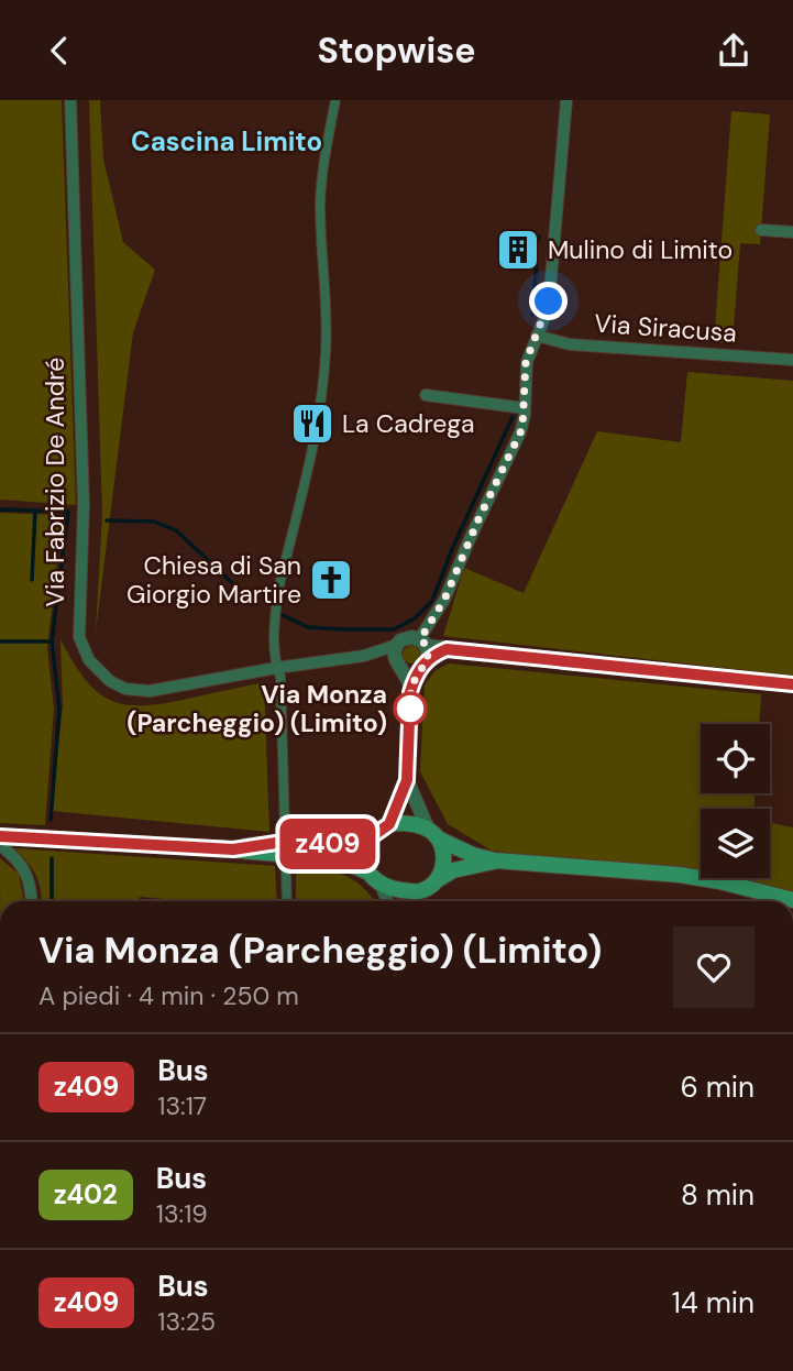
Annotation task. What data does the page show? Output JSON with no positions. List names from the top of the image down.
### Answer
{
  "streets": {
    "street": ["Via Siracusa", "Via Fabrizio De André"]
  },
  "districts": ["Cascina Limito"],
  "places": {
    "building": ["Mulino di Limito"],
    "restaurant": ["La Cadrega"],
    "church": ["Chiesa di San Giorgio Martire"],
    "other": ["Via Monza (Parcheggio) (Limito)"]
  },
  "lines": ["bus line z409"],
  "page": {
    "header": "Stopwise",
    "on_map": "z409",
    "heading": ["Via Monza (Parcheggio) (Limito)", "A piedi · 4 min · 250 m"],
    "list": [
      {
        "mark": "z409",
        "name": "Bus",
        "note": "13:17",
        "value": "6 min"
      },
      {
        "mark": "z402",
        "name": "Bus",
        "note": "13:19",
        "value": "8 min"
      },
      {
        "mark": "z409",
        "name": "Bus",
        "note": "13:25",
        "value": "14 min"
      }
    ]
  }
}
